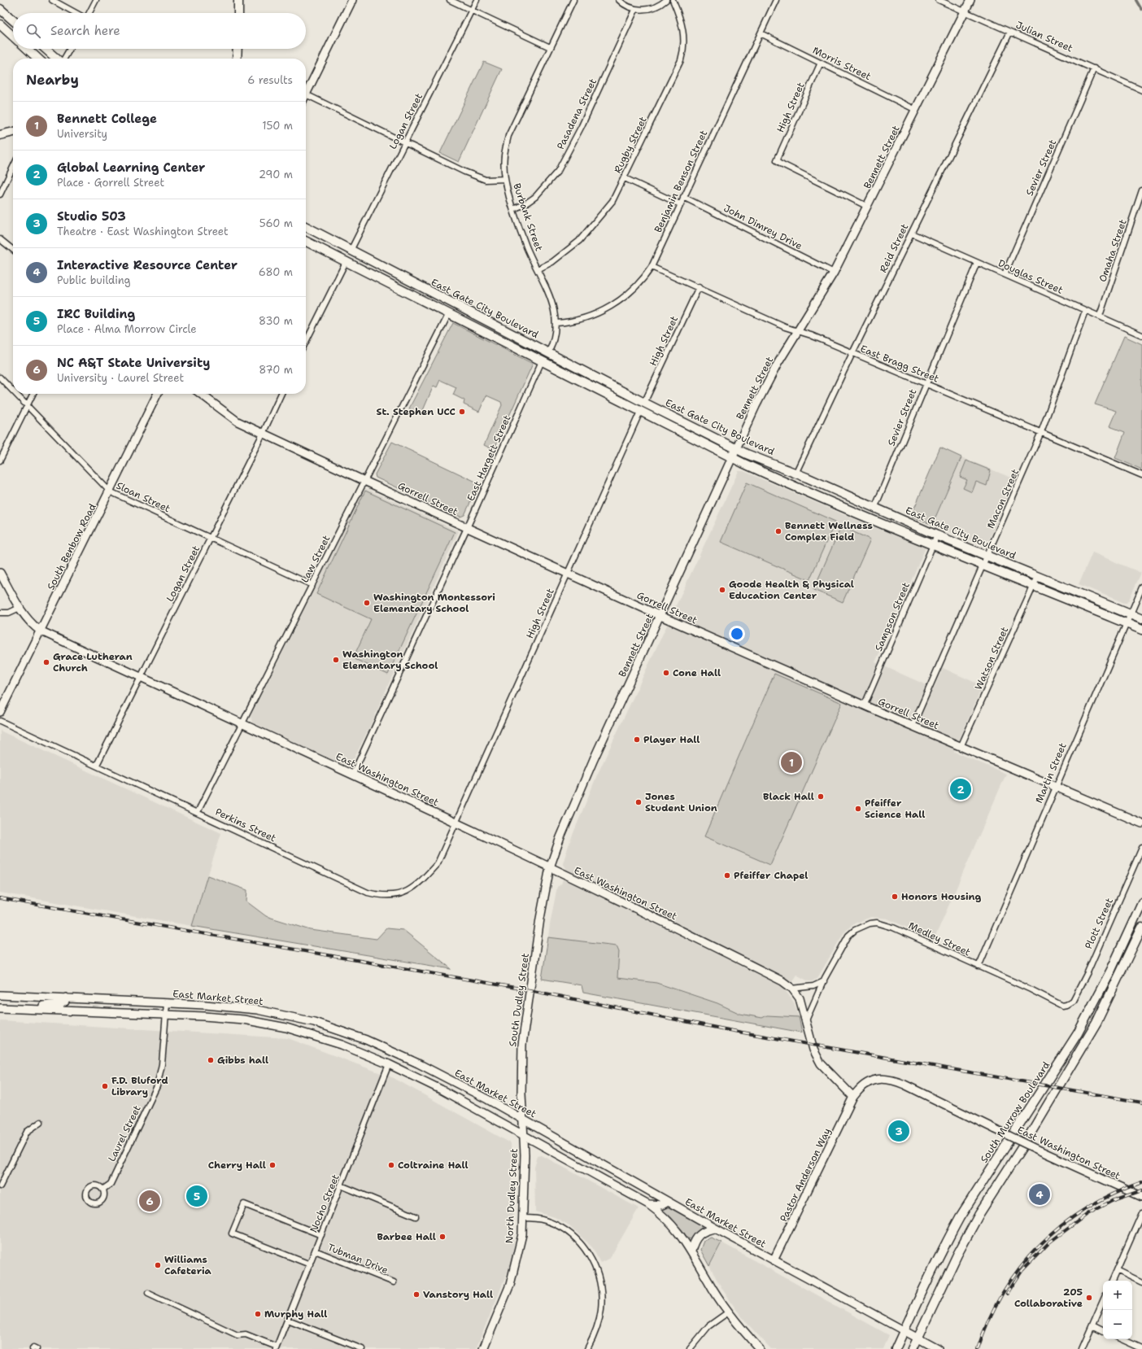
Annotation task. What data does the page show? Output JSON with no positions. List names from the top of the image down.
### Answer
{
  "streets": {
    "main road": ["East Gate City Boulevard", "South Murrow Boulevard"],
    "street": [
      "Julian Street",
      "Morris Street",
      "High Street",
      "Pasadena Street",
      "Logan Street",
      "Rugby Street",
      "Bennett Street",
      "Sevier Street",
      "Benjamin Benson Street",
      "Burbank Street",
      "John Dimrey Drive",
      "Reid Street",
      "Omaha Street",
      "Douglas Street",
      "East Bragg Street",
      "East Hargett Street",
      "Sloan Street",
      "Gorrell Street",
      "Macon Street",
      "South Benbow Road",
      "Law Street",
      "Sampson Street",
      "Watson Street",
      "Martin Street",
      "East Washington Street",
      "Perkins Street",
      "Plott Street",
      "Medley Street",
      "East Market Street",
      "South Dudley Street",
      "Laurel Street",
      "Pastor Anderson Way",
      "North Dudley Street",
      "Nocho Street",
      "Tubman Drive"
    ]
  },
  "crossings": [
    ["Julian Street", "Bennett Street"],
    ["Julian Street", "Sevier Street"],
    ["Julian Street", "Reid Street"],
    ["Morris Street", "High Street"],
    ["Morris Street", "Bennett Street"],
    ["Morris Street", "Benjamin Benson Street"],
    ["High Street", "Bennett Street"],
    ["High Street", "East Gate City Boulevard"],
    ["High Street", "East Bragg Street"],
    ["High Street", "Gorrell Street"],
    ["High Street", "East Washington Street"],
    ["High Street", "Perkins Street"],
    ["Pasadena Street", "Burbank Street"],
    ["Logan Street", "East Gate City Boulevard"],
    ["Logan Street", "Sloan Street"],
    ["Logan Street", "Gorrell Street"],
    ["Logan Street", "East Washington Street"],
    ["Logan Street", "Perkins Street"],
    ["Rugby Street", "Burbank Street"],
    ["Bennett Street", "John Dimrey Drive"],
    ["Bennett Street", "East Gate City Boulevard"],
    ["Bennett Street", "East Bragg Street"],
    ["Bennett Street", "Gorrell Street"],
    ["Bennett Street", "East Washington Street"],
    ["Bennett Street", "South Dudley Street"],
    ["Sevier Street", "Douglas Street"],
    ["Sevier Street", "East Gate City Boulevard"],
    ["Sevier Street", "East Bragg Street"],
    ["Benjamin Benson Street", "Burbank Street"],
    ["Benjamin Benson Street", "John Dimrey Drive"],
    ["Benjamin Benson Street", "East Bragg Street"],
    ["Burbank Street", "East Gate City Boulevard"],
    ["Reid Street", "Douglas Street"],
    ["Reid Street", "East Gate City Boulevard"],
    ["Reid Street", "East Bragg Street"],
    ["Omaha Street", "Douglas Street"],
    ["Douglas Street", "Macon Street"],
    ["East Gate City Boulevard", "East Hargett Street"],
    ["East Gate City Boulevard", "Macon Street"],
    ["East Gate City Boulevard", "Law Street"],
    ["East Gate City Boulevard", "Sampson Street"],
    ["East Gate City Boulevard", "Watson Street"],
    ["East Gate City Boulevard", "Martin Street"],
    ["East Bragg Street", "Macon Street"],
    ["East Hargett Street", "Gorrell Street"],
    ["East Hargett Street", "East Washington Street"],
    ["Sloan Street", "South Benbow Road"],
    ["Sloan Street", "Law Street"],
    ["Gorrell Street", "Macon Street"],
    ["Gorrell Street", "Law Street"],
    ["Gorrell Street", "Sampson Street"],
    ["Gorrell Street", "Watson Street"],
    ["Gorrell Street", "Martin Street"],
    ["South Benbow Road", "East Washington Street"],
    ["Law Street", "East Washington Street"],
    ["Law Street", "Perkins Street"],
    ["Martin Street", "Medley Street"],
    ["East Washington Street", "Perkins Street"],
    ["East Washington Street", "Medley Street"],
    ["East Washington Street", "South Dudley Street"],
    ["East Washington Street", "Pastor Anderson Way"],
    ["Plott Street", "Medley Street"],
    ["East Market Street", "South Dudley Street"],
    ["East Market Street", "South Murrow Boulevard"],
    ["East Market Street", "Laurel Street"],
    ["East Market Street", "Pastor Anderson Way"],
    ["East Market Street", "North Dudley Street"],
    ["East Market Street", "Nocho Street"],
    ["South Dudley Street", "North Dudley Street"],
    ["Nocho Street", "Tubman Drive"]
  ],
  "places": [
    "St. Stephen UCC",
    "Bennett Wellness Complex Field",
    "Goode Health & Physical Education Center",
    "Washington Montessori Elementary School",
    "Washington Elementary School",
    "Grace Lutheran Church",
    "Cone Hall",
    "Player Hall",
    "Black Hall",
    "Jones Student Union",
    "Pfeiffer Science Hall",
    "Pfeiffer Chapel",
    "Honors Housing",
    "Gibbs hall",
    "F.D. Bluford Library",
    "Cherry Hall",
    "Coltraine Hall",
    "Barbee Hall",
    "Williams Cafeteria",
    "Vanstory Hall",
    "205 Collaborative",
    "Murphy Hall"
  ],
  "page": {
    "search": "Search here",
    "heading": ["Nearby", "6 results"],
    "list": [
      {
        "mark": "1",
        "name": "Bennett College",
        "note": "University",
        "value": "150 m"
      },
      {
        "mark": "2",
        "name": "Global Learning Center",
        "note": "Place · Gorrell Street",
        "value": "290 m"
      },
      {
        "mark": "3",
        "name": "Studio 503",
        "note": "Theatre · East Washington Street",
        "value": "560 m"
      },
      {
        "mark": "4",
        "name": "Interactive Resource Center",
        "note": "Public building",
        "value": "680 m"
      },
      {
        "mark": "5",
        "name": "IRC Building",
        "note": "Place · Alma Morrow Circle",
        "value": "830 m"
      },
      {
        "mark": "6",
        "name": "NC A&T State University",
        "note": "University · Laurel Street",
        "value": "870 m"
      }
    ],
    "pins": [
      "1",
      "2",
      "3",
      "4",
      "5",
      "6"
    ],
    "map_buttons": ["+", "−"]
  }
}
